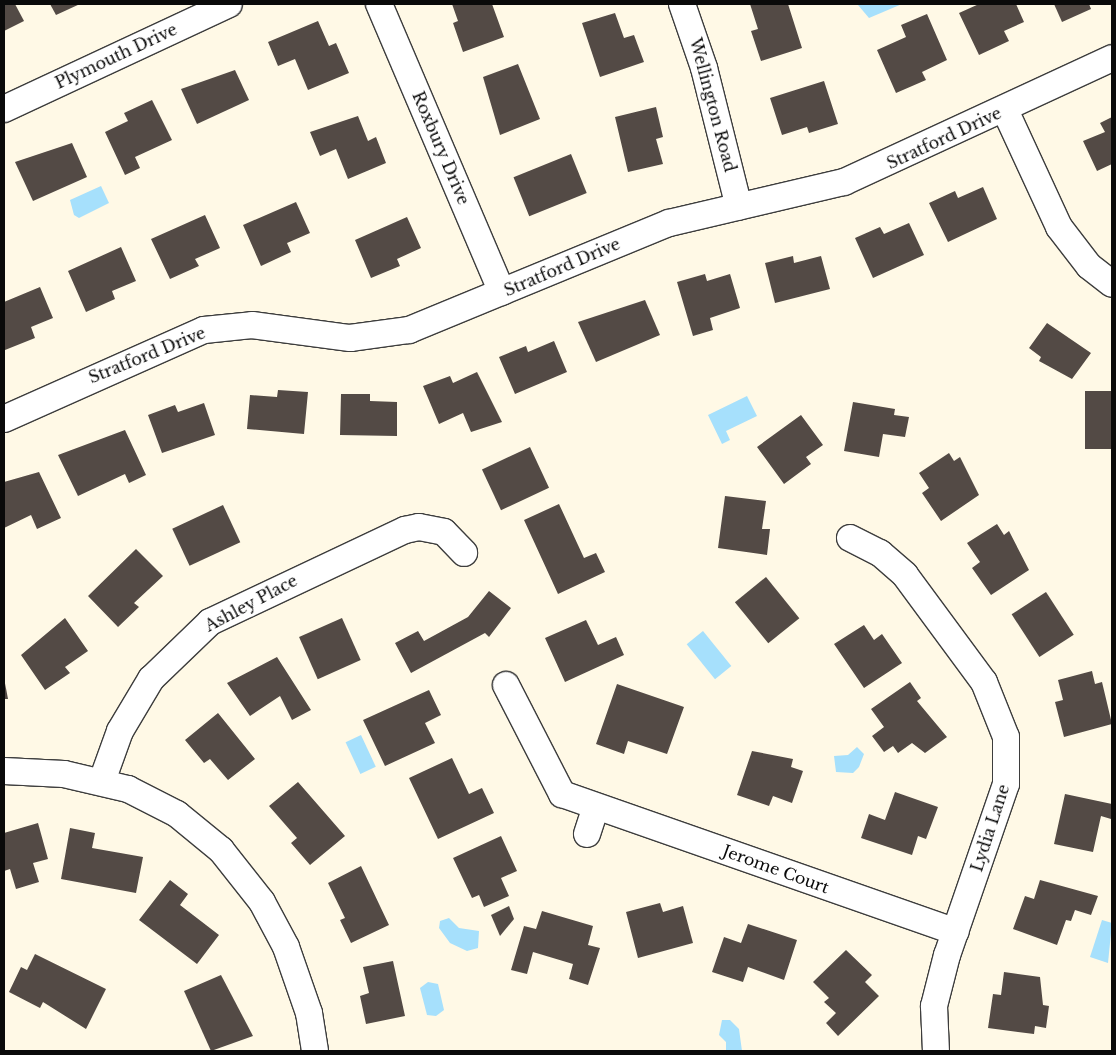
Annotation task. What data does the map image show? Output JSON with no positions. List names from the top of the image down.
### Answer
{
  "streets": {
    "street": [
      "Plymouth Drive",
      "Wellington Road",
      "Stratford Drive",
      "Roxbury Drive",
      "Ashley Place",
      "Lydia Lane",
      "Jerome Court"
    ]
  },
  "crossings": [
    ["Wellington Road", "Stratford Drive"],
    ["Stratford Drive", "Roxbury Drive"],
    ["Lydia Lane", "Jerome Court"]
  ]
}
